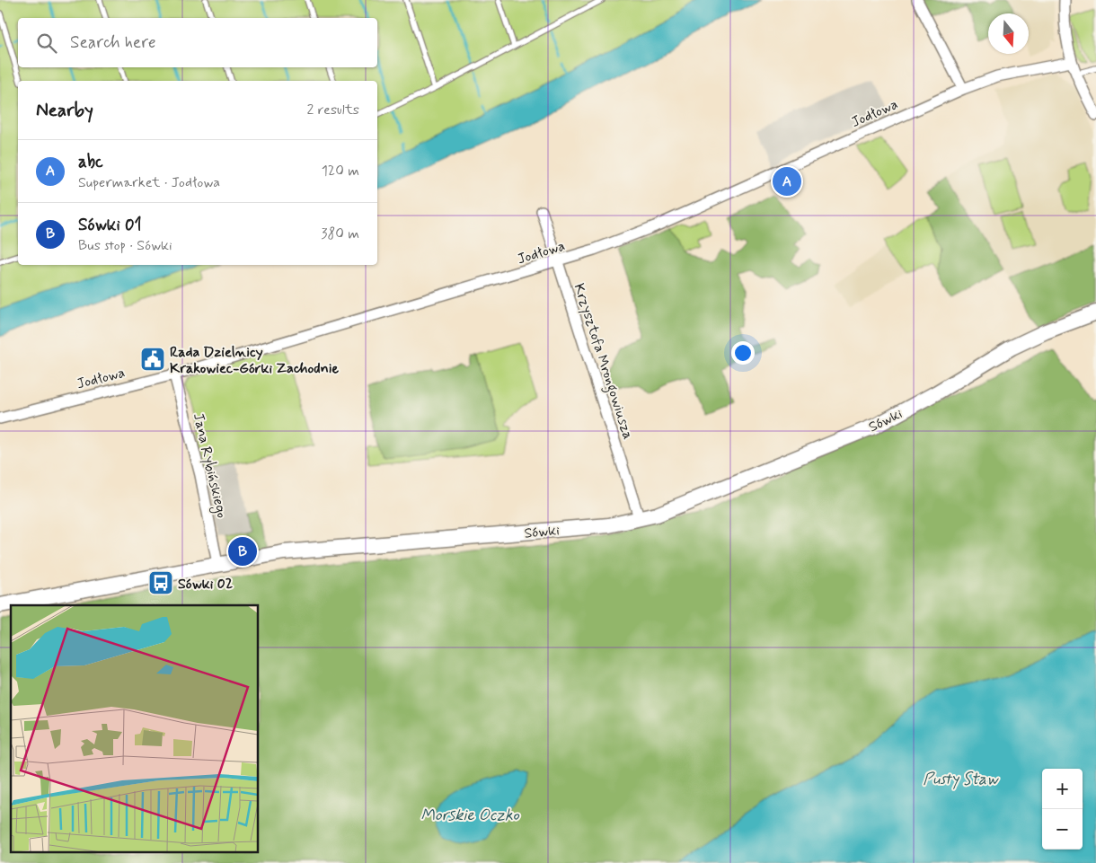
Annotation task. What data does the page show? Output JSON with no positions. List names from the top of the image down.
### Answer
{
  "streets": {
    "street": [
      "Jodłowa",
      "Krzysztofa Mrongowiusza",
      "Sówki",
      "Jana Rybińskiego"
    ]
  },
  "crossings": [
    ["Jodłowa", "Krzysztofa Mrongowiusza"],
    ["Jodłowa", "Jana Rybińskiego"],
    ["Krzysztofa Mrongowiusza", "Sówki"],
    ["Sówki", "Jana Rybińskiego"]
  ],
  "water": ["Pusty Staw", "Morskie Oczko"],
  "places": {
    "public building": ["Rada Dzielnicy Krakowiec-Górki Zachodnie"],
    "bus stop": ["Sówki 02"]
  },
  "north": "bottom",
  "page": {
    "search": "Search here",
    "heading": ["Nearby", "2 results"],
    "list": [
      {
        "mark": "A",
        "name": "abc",
        "note": "Supermarket · Jodłowa",
        "value": "120 m"
      },
      {
        "mark": "B",
        "name": "Sówki 01",
        "note": "Bus stop · Sówki",
        "value": "380 m"
      }
    ],
    "pins": ["A", "B"],
    "map_buttons": ["+", "−"]
  }
}
